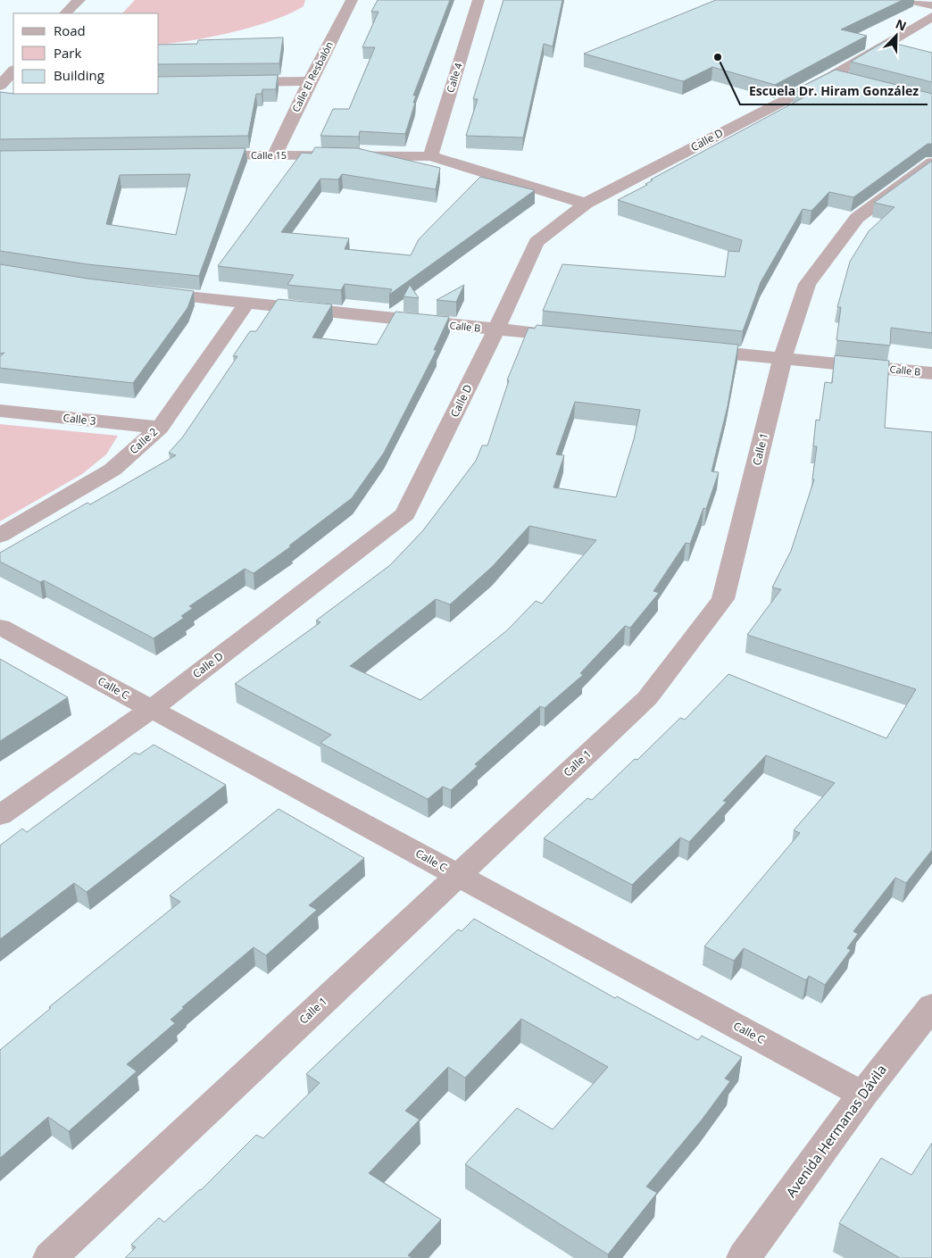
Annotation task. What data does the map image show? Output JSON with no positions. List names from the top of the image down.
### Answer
{
  "streets": {
    "street": [
      "Calle El Resbalón",
      "Calle 4",
      "Calle D",
      "Calle 15",
      "Calle B",
      "Calle 3",
      "Calle 2",
      "Calle 1",
      "Calle C",
      "Avenida Hermanas Dávila"
    ]
  },
  "crossings": [
    ["Calle El Resbalón", "Calle 15"],
    ["Calle 4", "Calle 15"],
    ["Calle D", "Calle 15"],
    ["Calle D", "Calle B"],
    ["Calle D", "Calle C"],
    ["Calle B", "Calle 2"],
    ["Calle B", "Calle 1"],
    ["Calle 3", "Calle 2"],
    ["Calle 1", "Calle C"],
    ["Calle C", "Avenida Hermanas Dávila"]
  ],
  "places": ["Escuela Dr. Hiram González"],
  "legend": ["Road", "Park", "Building"],
  "north": "top right"
}
